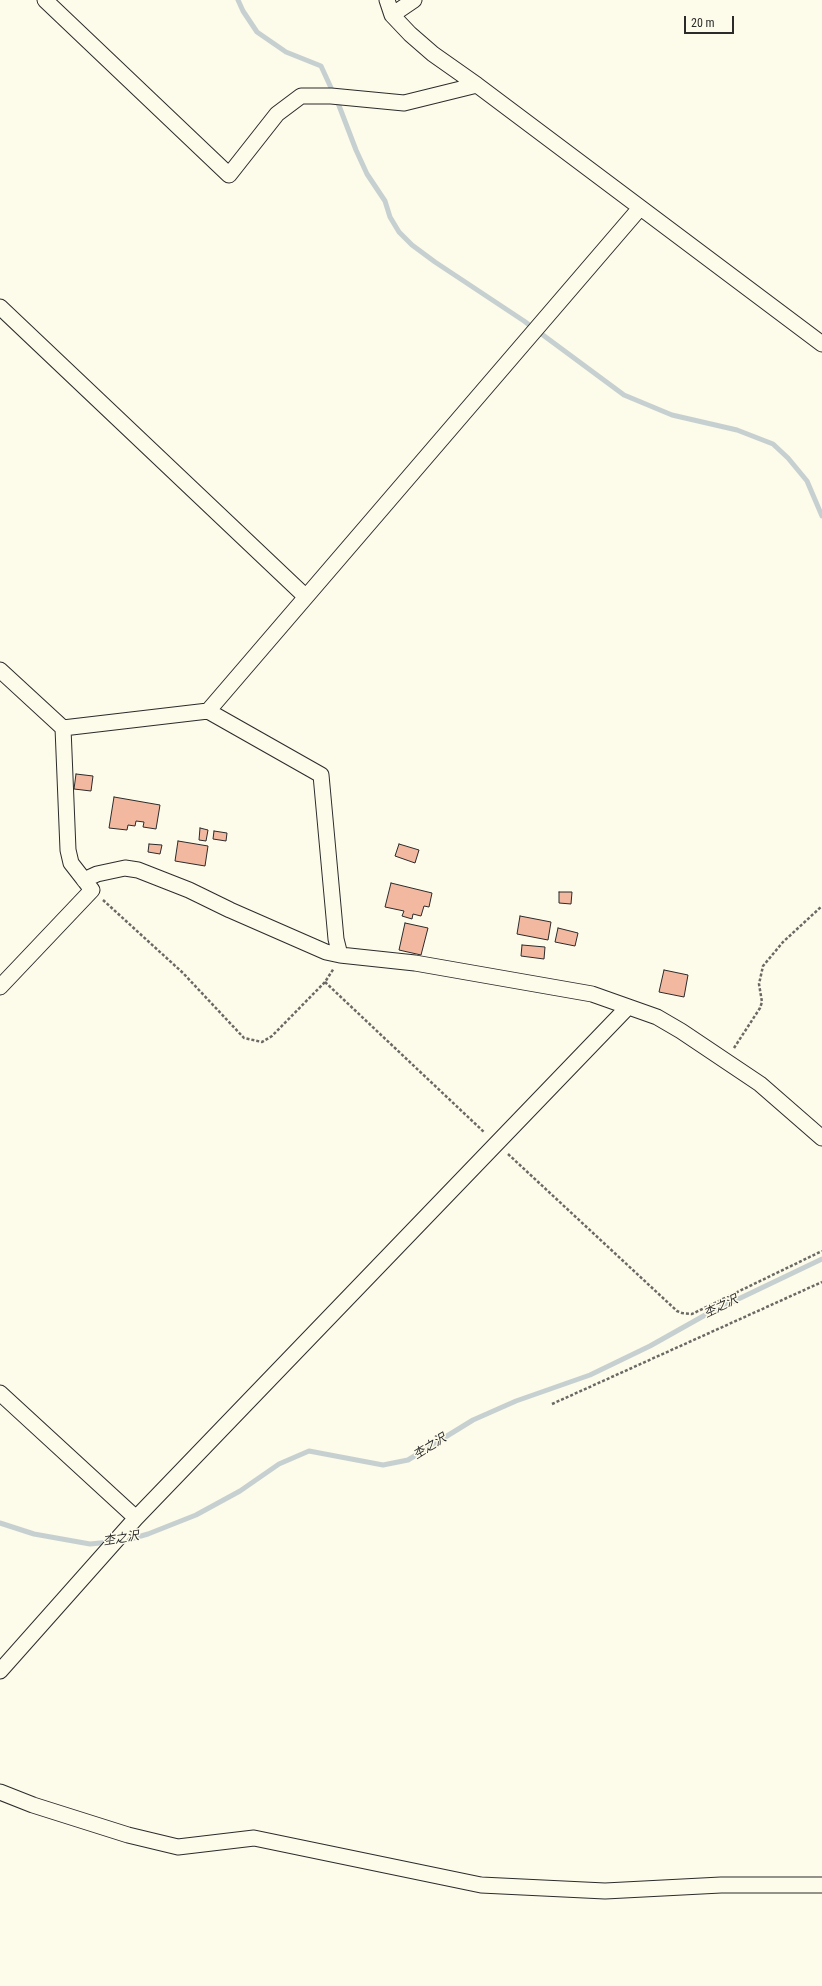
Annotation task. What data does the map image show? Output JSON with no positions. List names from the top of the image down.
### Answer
{
  "water": ["杢之沢"],
  "scale_bar": "20 m"
}
